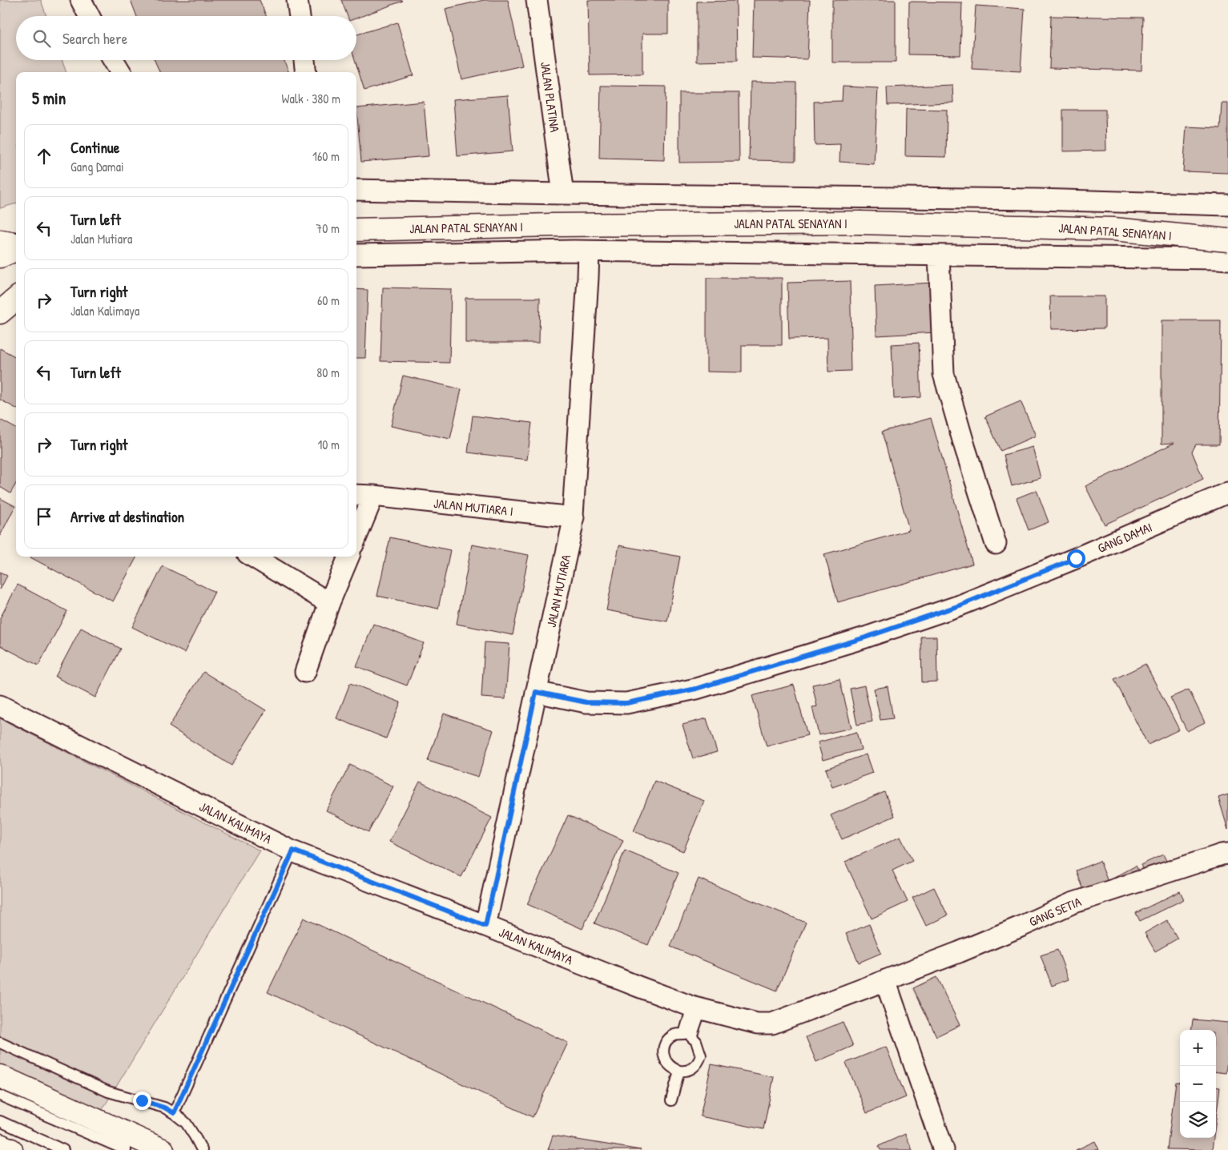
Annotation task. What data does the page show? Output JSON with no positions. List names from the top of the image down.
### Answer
{
  "streets": {
    "main road": ["JALAN PATAL SENAYAN I"],
    "street": [
      "JALAN PLATINA",
      "JALAN MUTIARA I",
      "GANG DAMAI",
      "JALAN MUTIARA",
      "JALAN KALIMAYA",
      "GANG SETIA"
    ]
  },
  "crossings": [
    ["JALAN PLATINA", "JALAN PATAL SENAYAN I"],
    ["JALAN PATAL SENAYAN I", "JALAN MUTIARA"],
    ["JALAN MUTIARA I", "JALAN MUTIARA"],
    ["GANG DAMAI", "JALAN MUTIARA"],
    ["JALAN MUTIARA", "JALAN KALIMAYA"],
    ["JALAN KALIMAYA", "GANG SETIA"]
  ],
  "page": {
    "search": "Search here",
    "heading": ["5 min", "Walk · 380 m"],
    "list": [
      ["Continue", "Gang Damai", "160 m"],
      ["Turn left", "Jalan Mutiara", "70 m"],
      ["Turn right", "Jalan Kalimaya", "60 m"],
      ["Turn left", "80 m"],
      ["Turn right", "10 m"],
      "Arrive at destination"
    ],
    "map_buttons": ["+", "−"]
  }
}
